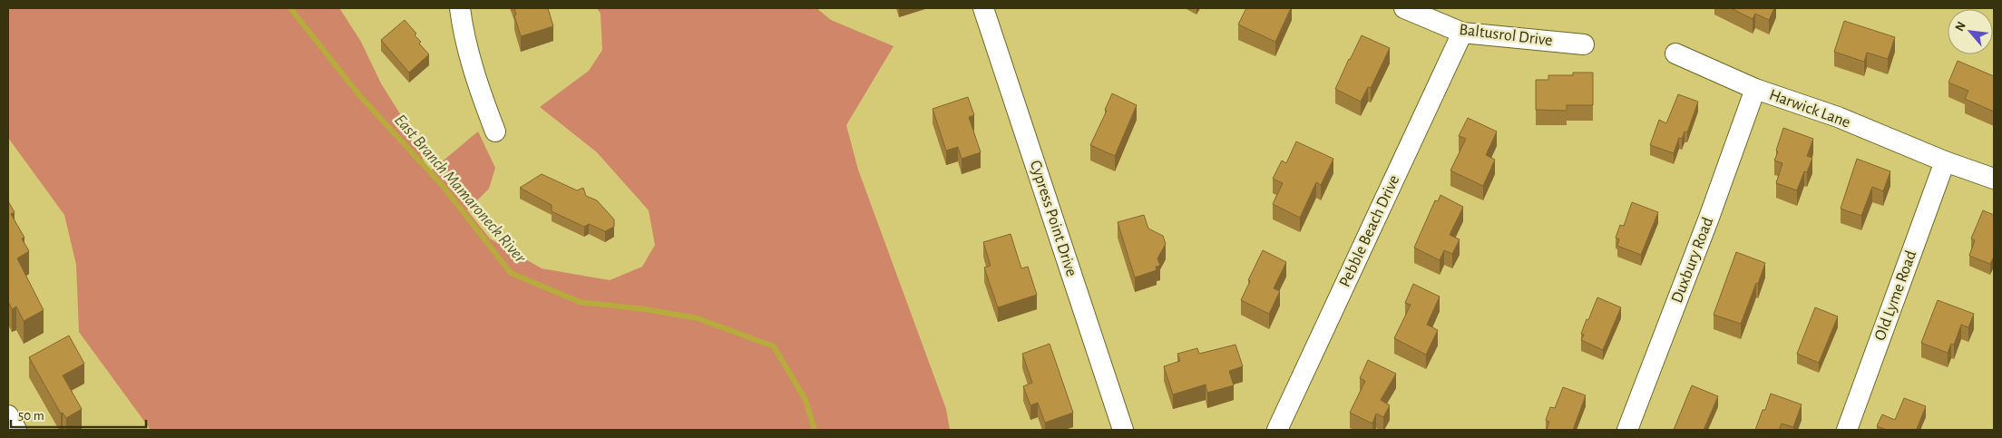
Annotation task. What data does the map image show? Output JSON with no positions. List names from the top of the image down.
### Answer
{
  "streets": {
    "street": [
      "Baltusrol Drive",
      "Harwick Lane",
      "Cypress Point Drive",
      "Pebble Beach Drive",
      "Duxbury Road",
      "Old Lyme Road"
    ]
  },
  "crossings": [
    ["Baltusrol Drive", "Pebble Beach Drive"],
    ["Harwick Lane", "Duxbury Road"],
    ["Harwick Lane", "Old Lyme Road"]
  ],
  "water": ["East Branch Mamaroneck River"],
  "scale_bar": "50 m",
  "north": "top left"
}
